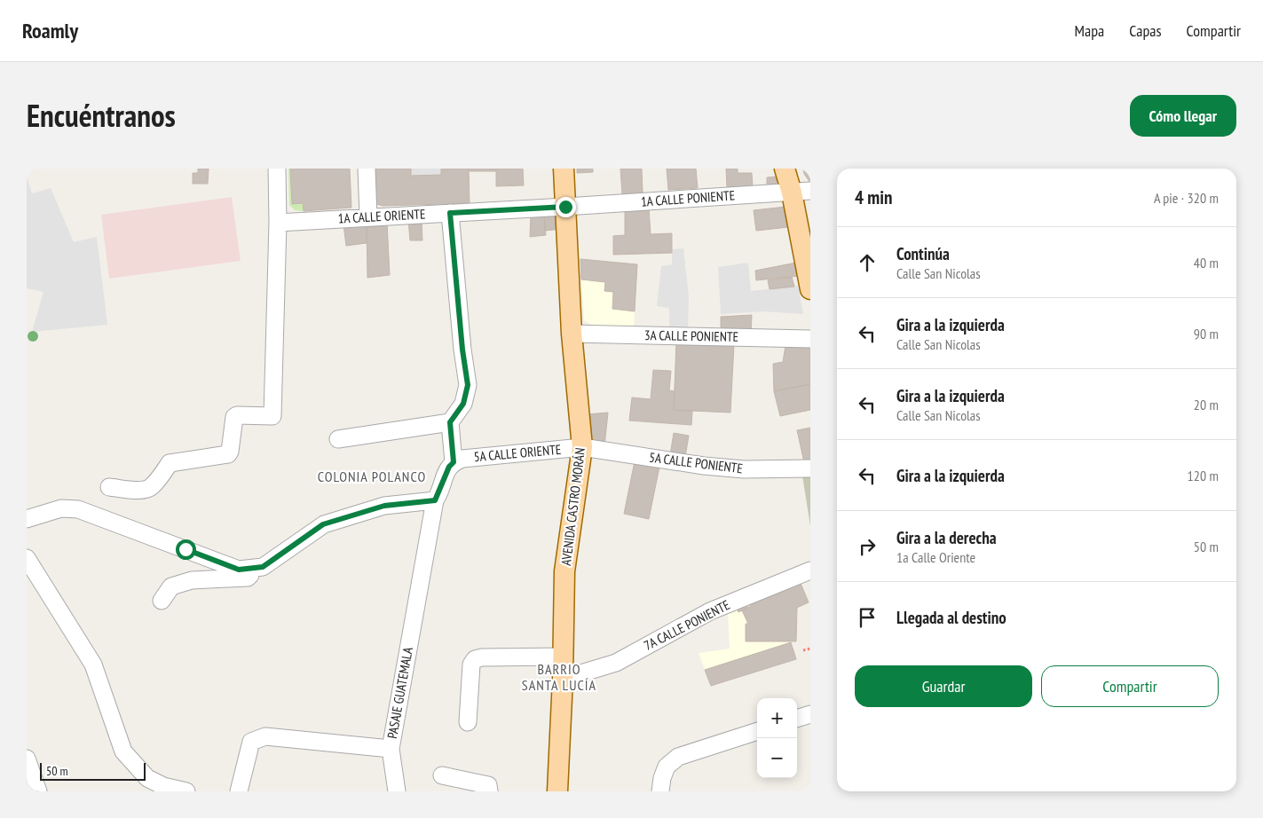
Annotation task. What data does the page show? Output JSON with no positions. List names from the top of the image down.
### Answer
{
  "streets": {
    "main road": ["AVENIDA CASTRO MORÁN"],
    "street": [
      "1A CALLE PONIENTE",
      "1A CALLE ORIENTE",
      "3A CALLE PONIENTE",
      "5A CALLE ORIENTE",
      "5A CALLE PONIENTE",
      "7A CALLE PONIENTE",
      "PASAJE GUATEMALA"
    ]
  },
  "crossings": [
    ["1A CALLE PONIENTE", "1A CALLE ORIENTE"],
    ["1A CALLE PONIENTE", "AVENIDA CASTRO MORÁN"],
    ["1A CALLE ORIENTE", "AVENIDA CASTRO MORÁN"],
    ["3A CALLE PONIENTE", "AVENIDA CASTRO MORÁN"],
    ["5A CALLE ORIENTE", "5A CALLE PONIENTE"],
    ["5A CALLE ORIENTE", "AVENIDA CASTRO MORÁN"],
    ["5A CALLE ORIENTE", "PASAJE GUATEMALA"],
    ["5A CALLE PONIENTE", "AVENIDA CASTRO MORÁN"],
    ["AVENIDA CASTRO MORÁN", "7A CALLE PONIENTE"]
  ],
  "districts": ["COLONIA POLANCO", "BARRIO SANTA LUCÍA"],
  "scale_bar": "50 m",
  "page": {
    "header": "Roamly",
    "nav": ["Mapa", "Capas", "Compartir"],
    "title": "Encuéntranos",
    "buttons": [
      "Cómo llegar",
      ["Guardar", "Compartir"]
    ],
    "heading": ["4 min", "A pie · 320 m"],
    "list": [
      ["Continúa", "Calle San Nicolas", "40 m"],
      ["Gira a la izquierda", "Calle San Nicolas", "90 m"],
      ["Gira a la izquierda", "Calle San Nicolas", "20 m"],
      ["Gira a la izquierda", "120 m"],
      ["Gira a la derecha", "1a Calle Oriente", "50 m"],
      "Llegada al destino"
    ],
    "map_buttons": ["+", "−"],
    "scale": "50 m"
  }
}
